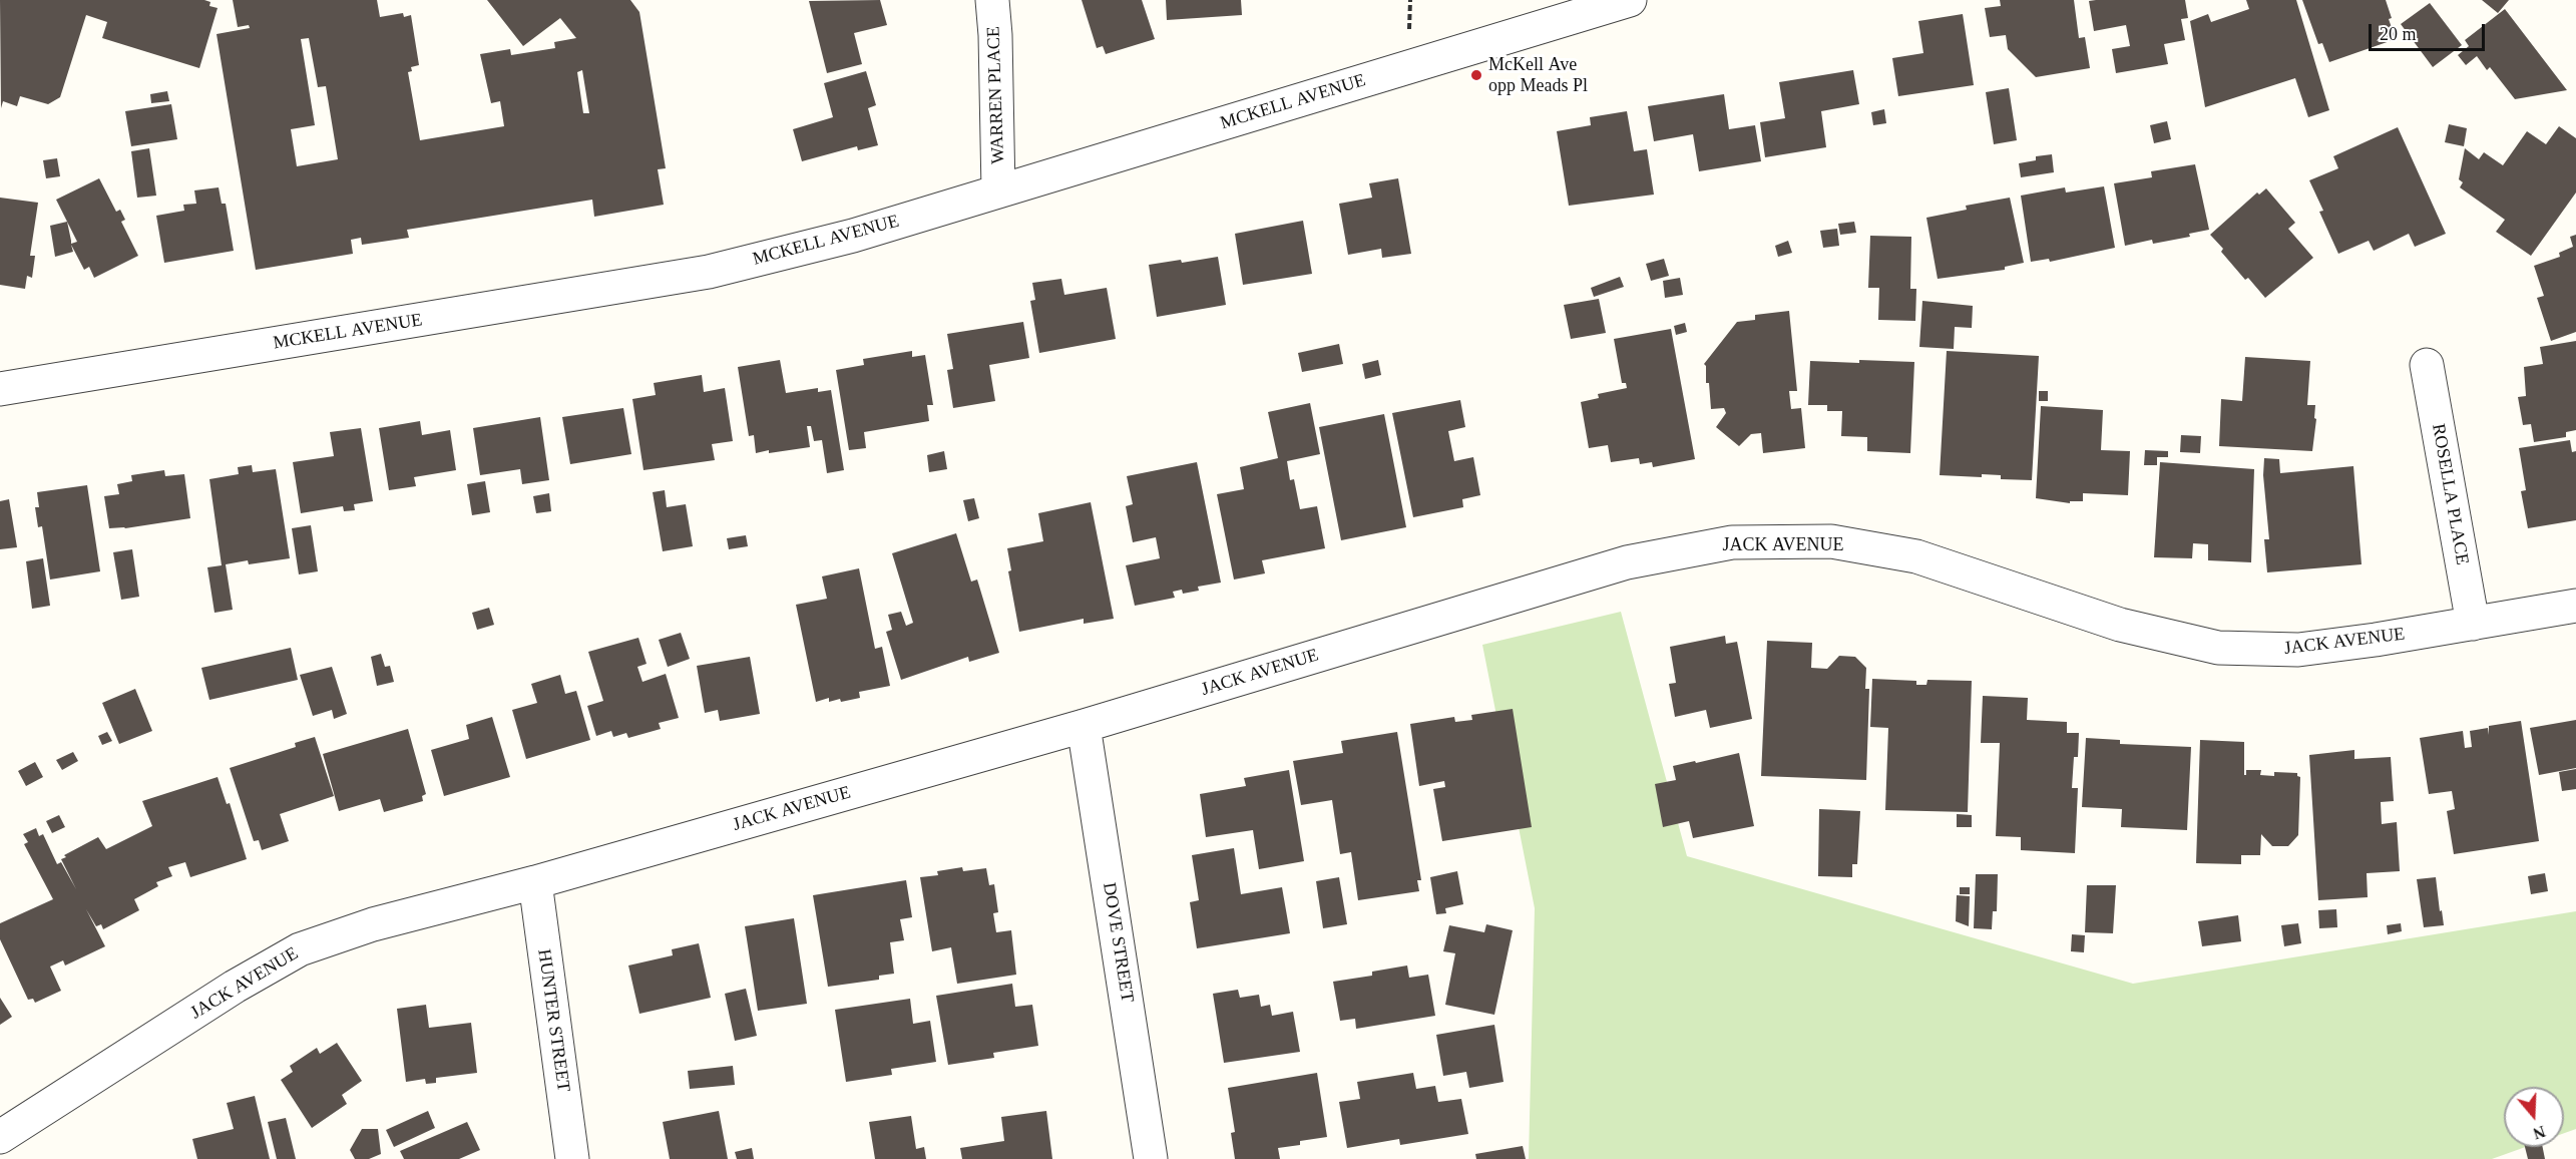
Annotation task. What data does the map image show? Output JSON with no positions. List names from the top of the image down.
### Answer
{
  "streets": {
    "street": [
      "WARREN PLACE",
      "MCKELL AVENUE",
      "ROSELLA PLACE",
      "JACK AVENUE",
      "DOVE STREET",
      "HUNTER STREET"
    ]
  },
  "crossings": [
    ["WARREN PLACE", "MCKELL AVENUE"],
    ["ROSELLA PLACE", "JACK AVENUE"],
    ["JACK AVENUE", "DOVE STREET"],
    ["JACK AVENUE", "HUNTER STREET"]
  ],
  "places": ["McKell Ave opp Meads Pl"],
  "scale_bar": "20 m",
  "north": "bottom"
}
